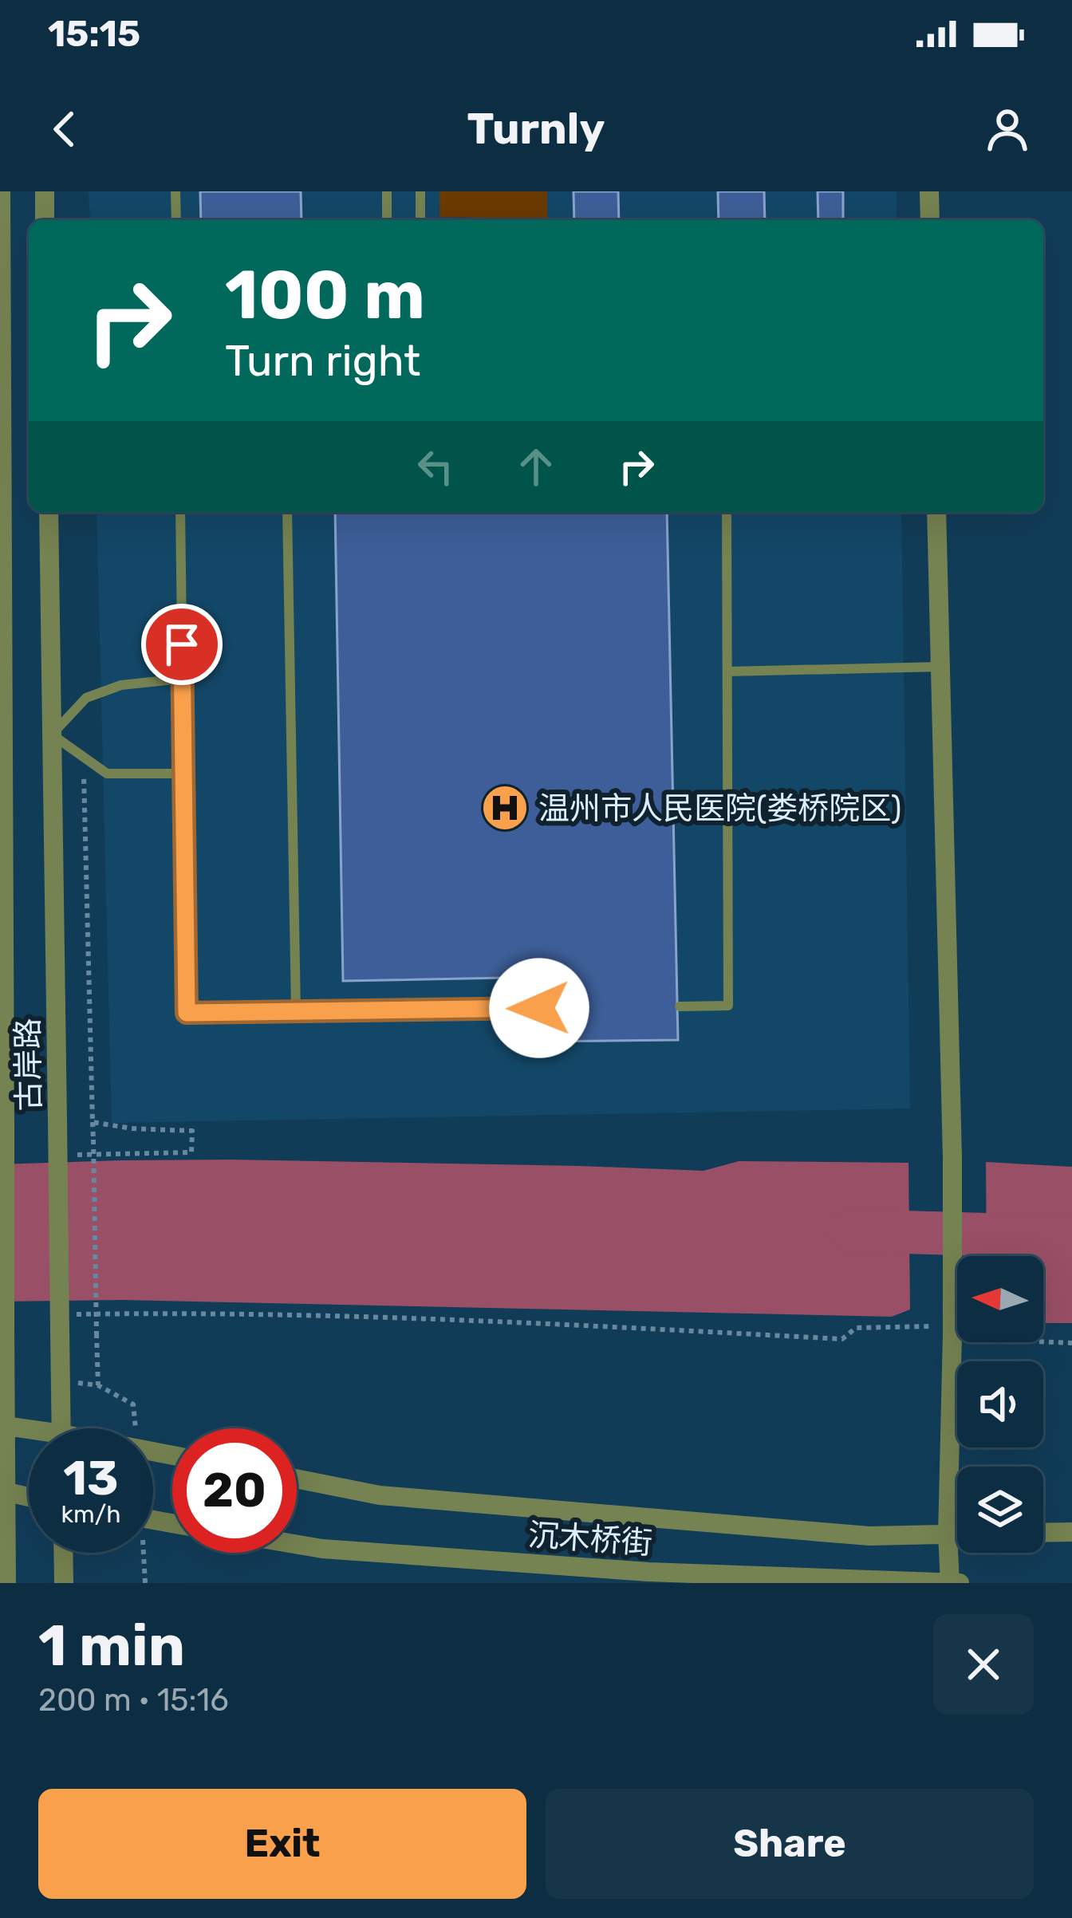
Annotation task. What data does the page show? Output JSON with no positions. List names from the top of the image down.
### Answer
{
  "streets": {
    "street": ["古岸路", "沉木桥街"]
  },
  "places": {
    "hospital": ["温州市人民医院(娄桥院区)"]
  },
  "north": "left",
  "page": {
    "status": "15:15",
    "header": "Turnly",
    "turn": ["100 m", "Turn right"],
    "speed": "13 km/h",
    "limit": "20",
    "heading": ["1 min", "200 m · 15:16"],
    "buttons": ["Exit", "Share"]
  }
}
